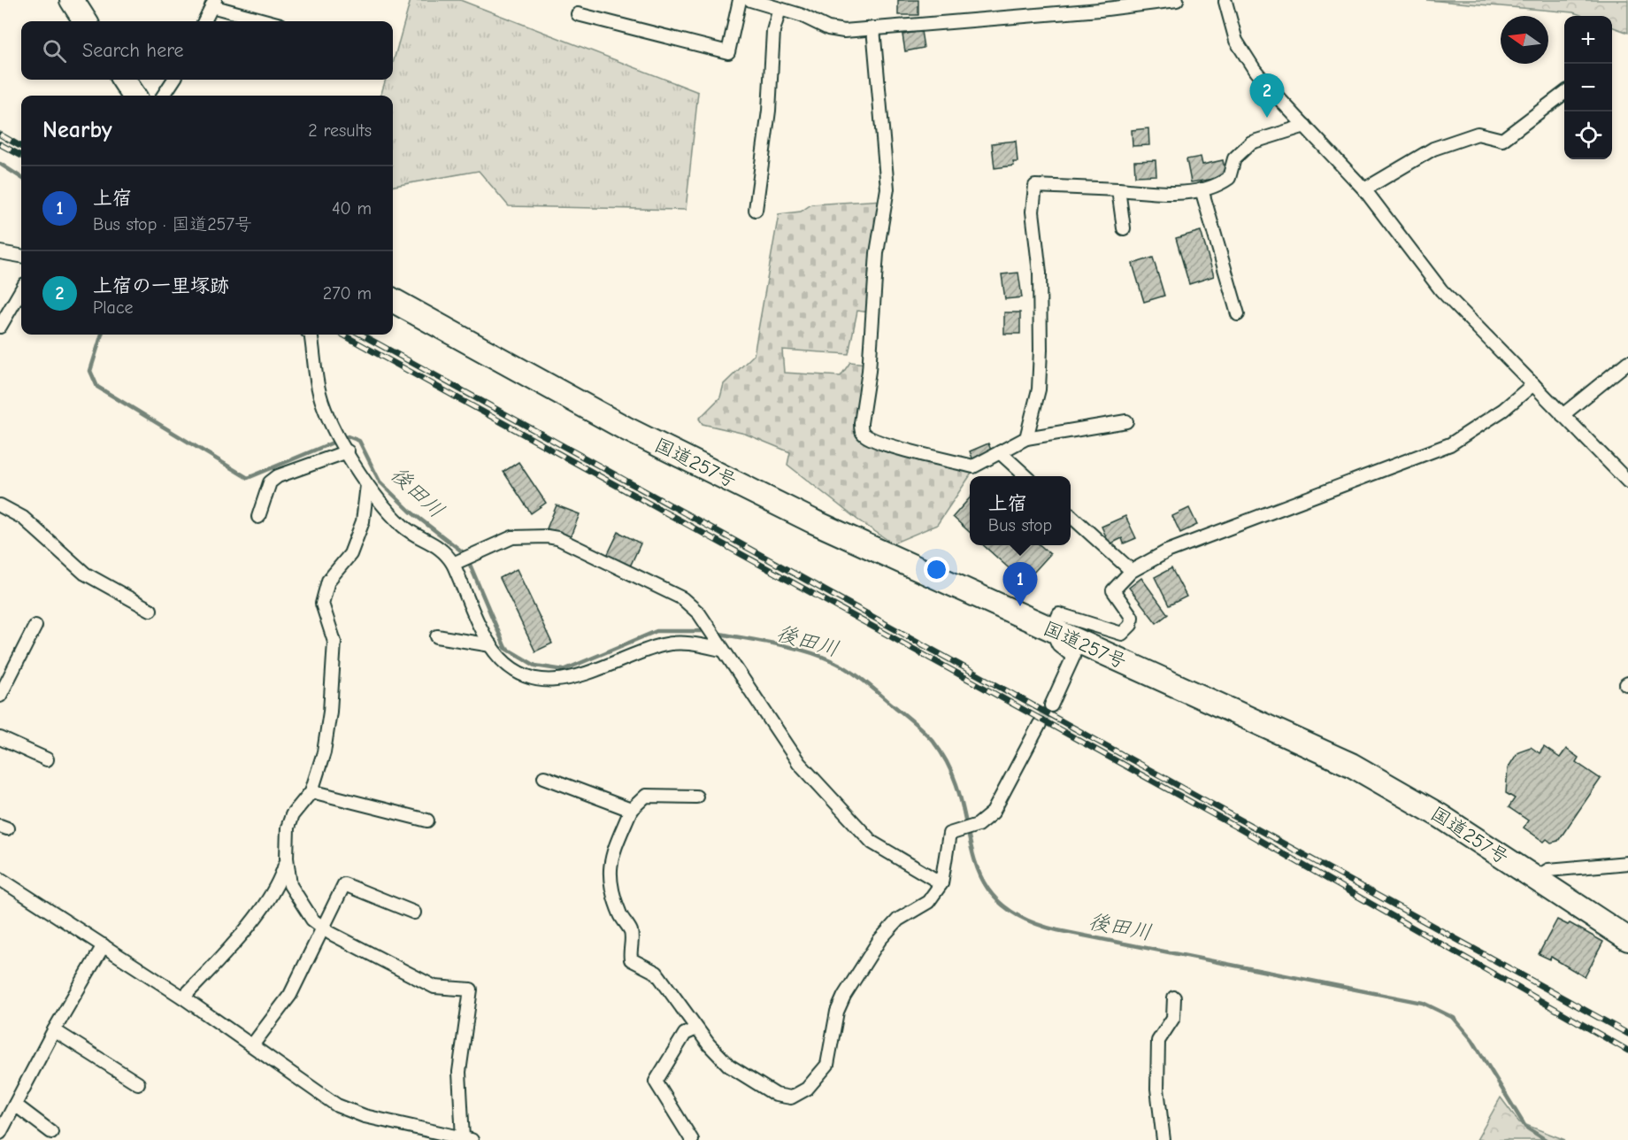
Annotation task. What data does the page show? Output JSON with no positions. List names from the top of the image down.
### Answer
{
  "streets": {
    "highway": ["国道257号"]
  },
  "water": ["後田川"],
  "north": "left",
  "page": {
    "map_buttons": ["+", "−"],
    "search": "Search here",
    "pins": ["2", "1"],
    "heading": ["Nearby", "2 results"],
    "list": [
      {
        "mark": "1",
        "name": "上宿",
        "note": "Bus stop · 国道257号",
        "value": "40 m"
      },
      {
        "mark": "2",
        "name": "上宿の一里塚跡",
        "note": "Place",
        "value": "270 m"
      }
    ],
    "popup": ["上宿", "Bus stop"]
  }
}
